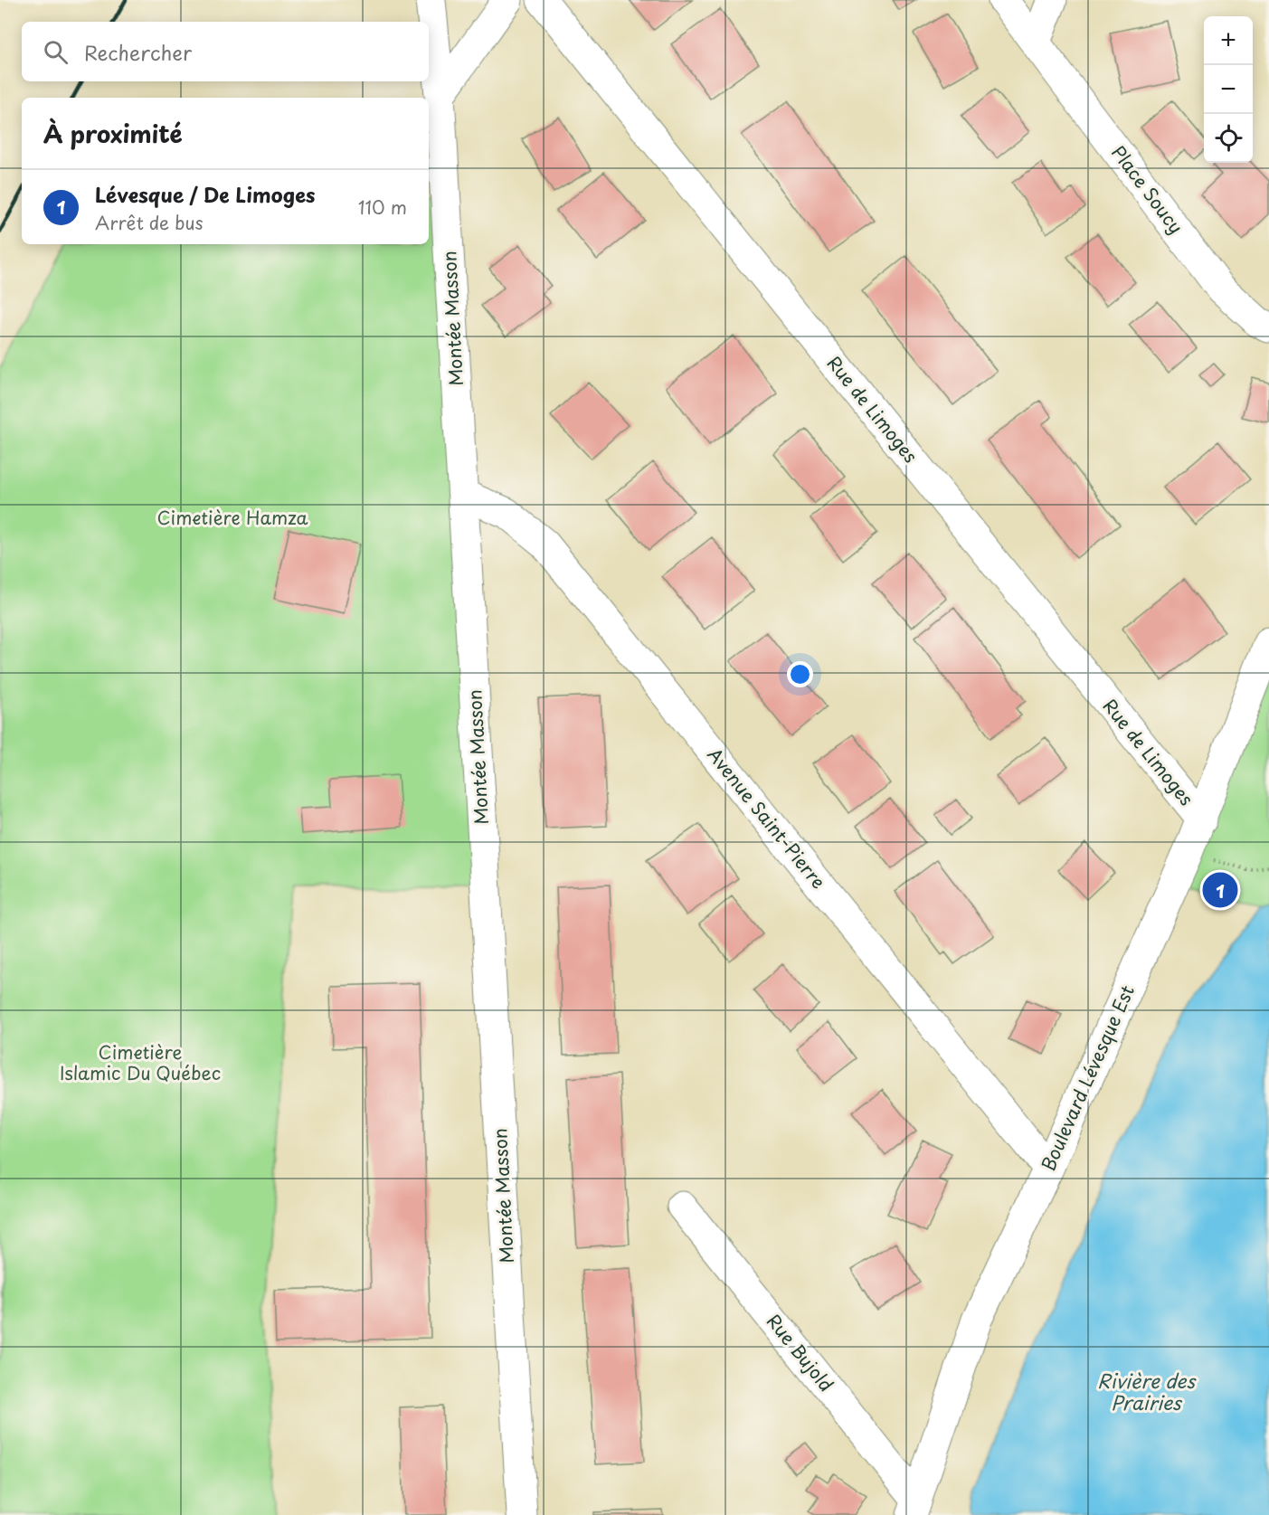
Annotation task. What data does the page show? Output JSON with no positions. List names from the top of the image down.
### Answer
{
  "streets": {
    "street": [
      "Place Soucy",
      "Montée Masson",
      "Rue de Limoges",
      "Avenue Saint-Pierre",
      "Boulevard Lévesque Est",
      "Rue Bujold"
    ]
  },
  "crossings": [
    ["Montée Masson", "Avenue Saint-Pierre"],
    ["Rue de Limoges", "Boulevard Lévesque Est"],
    ["Avenue Saint-Pierre", "Boulevard Lévesque Est"],
    ["Boulevard Lévesque Est", "Rue Bujold"]
  ],
  "water": ["Rivière des Prairies"],
  "parks": ["Cimetière Hamza", "Cimetière Islamic Du Québec"],
  "page": {
    "map_buttons": ["+", "−"],
    "search": "Rechercher",
    "heading": "À proximité",
    "list": [
      {
        "mark": "1",
        "name": "Lévesque / De Limoges",
        "note": "Arrêt de bus",
        "value": "110 m"
      }
    ],
    "pins": "1"
  }
}
